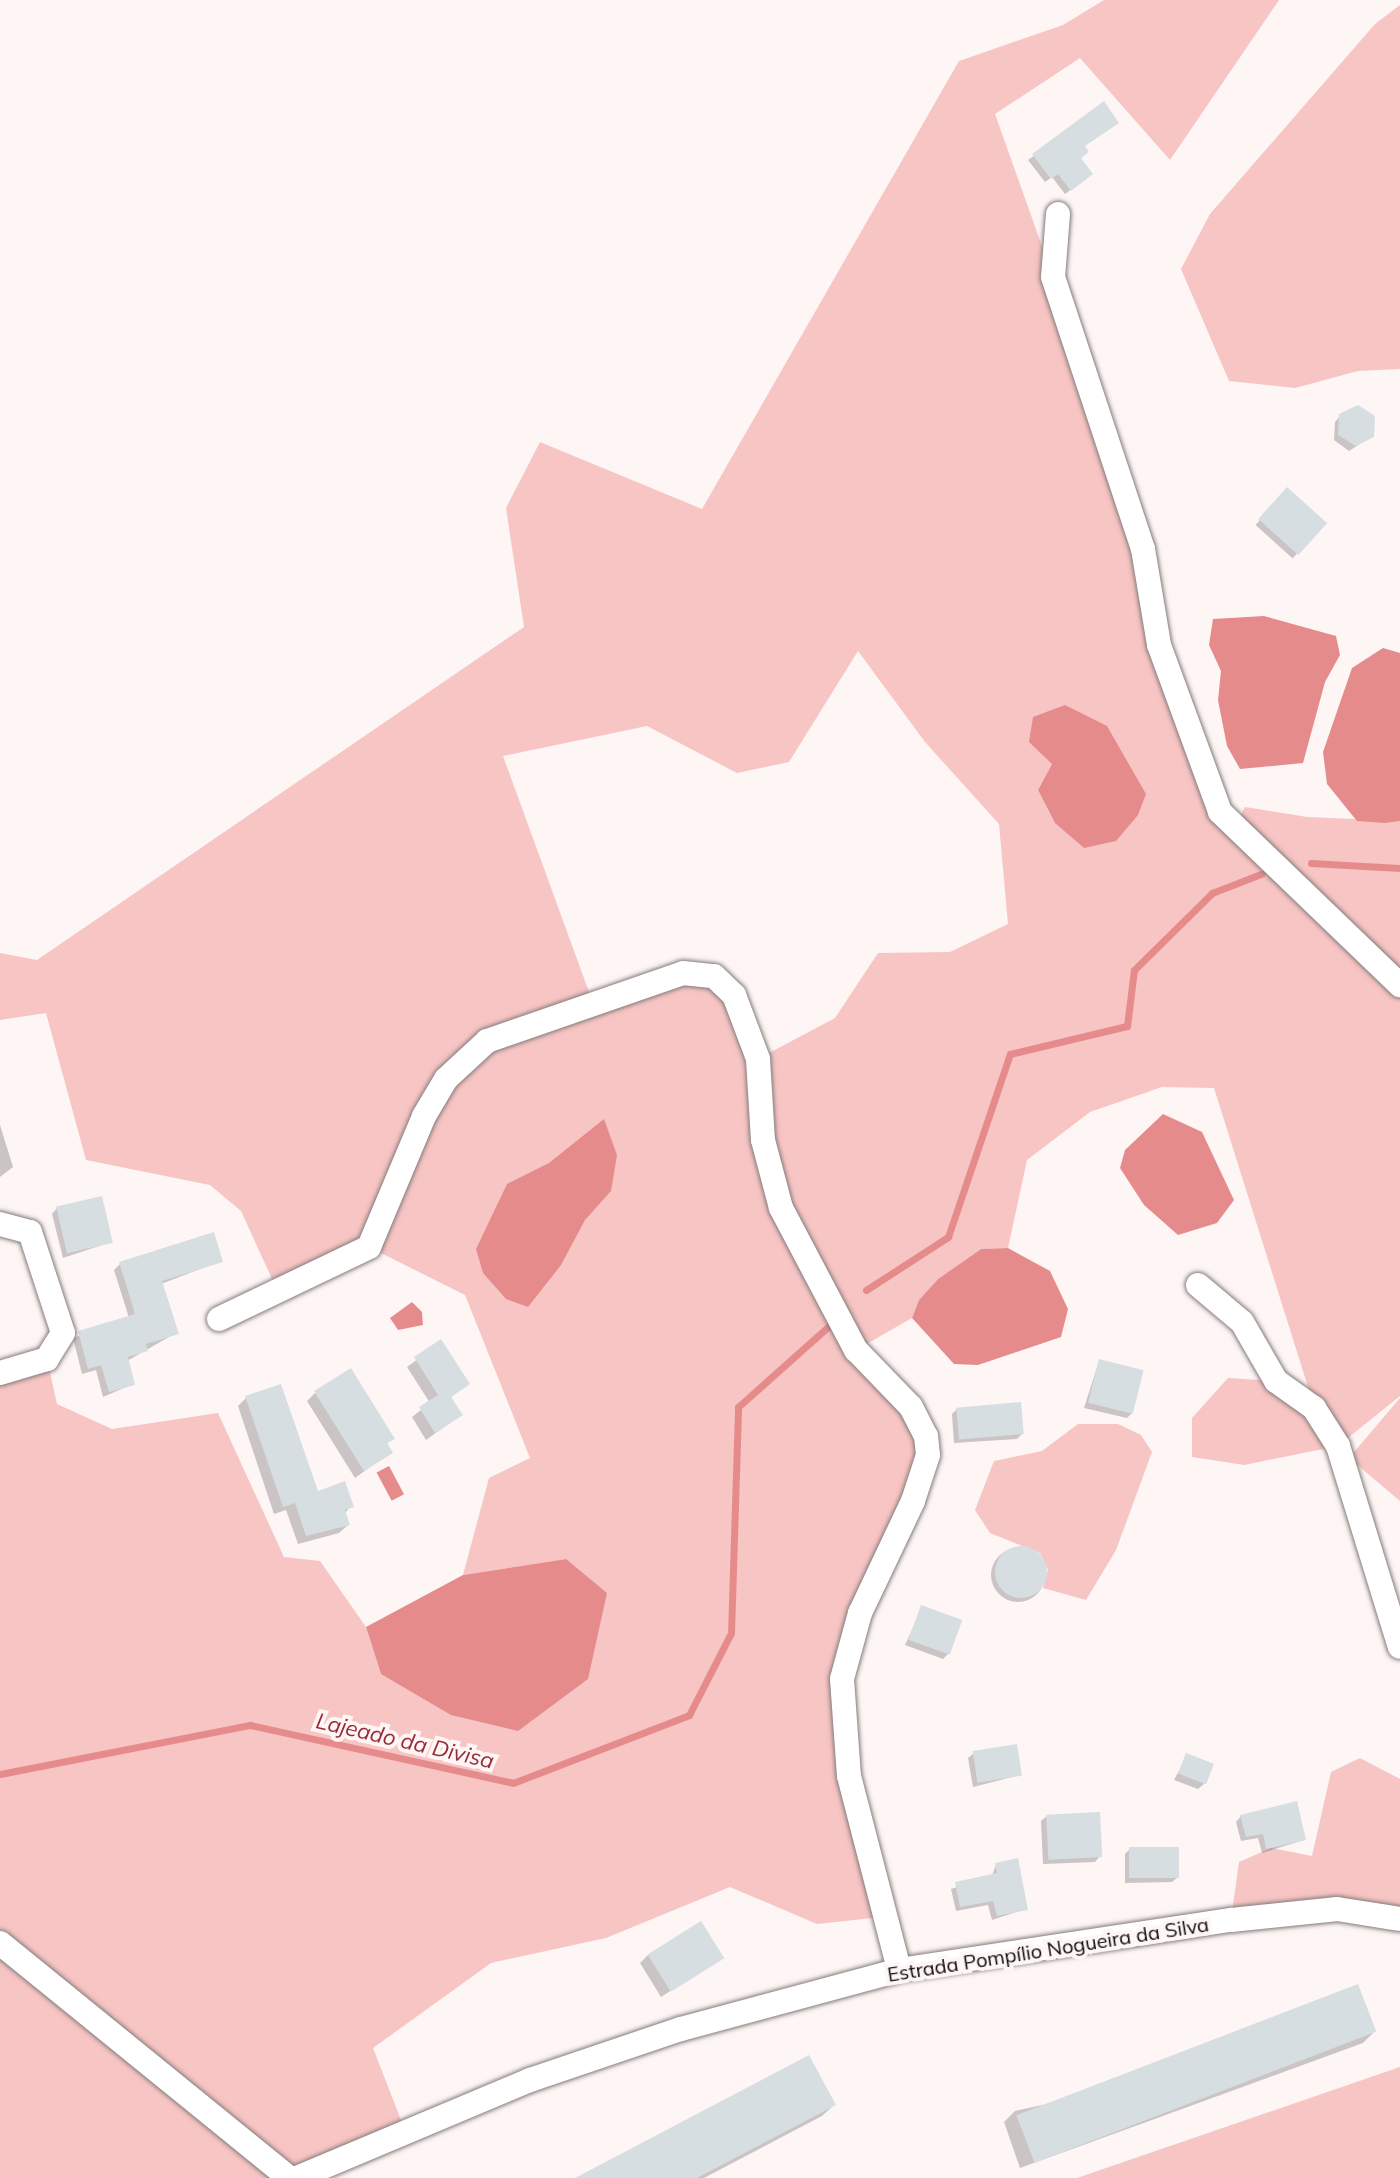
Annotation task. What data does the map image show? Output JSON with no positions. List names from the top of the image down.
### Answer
{
  "streets": {
    "street": ["Estrada Pompílio Nogueira da Silva"]
  },
  "water": ["Lajeado da Divisa"]
}
